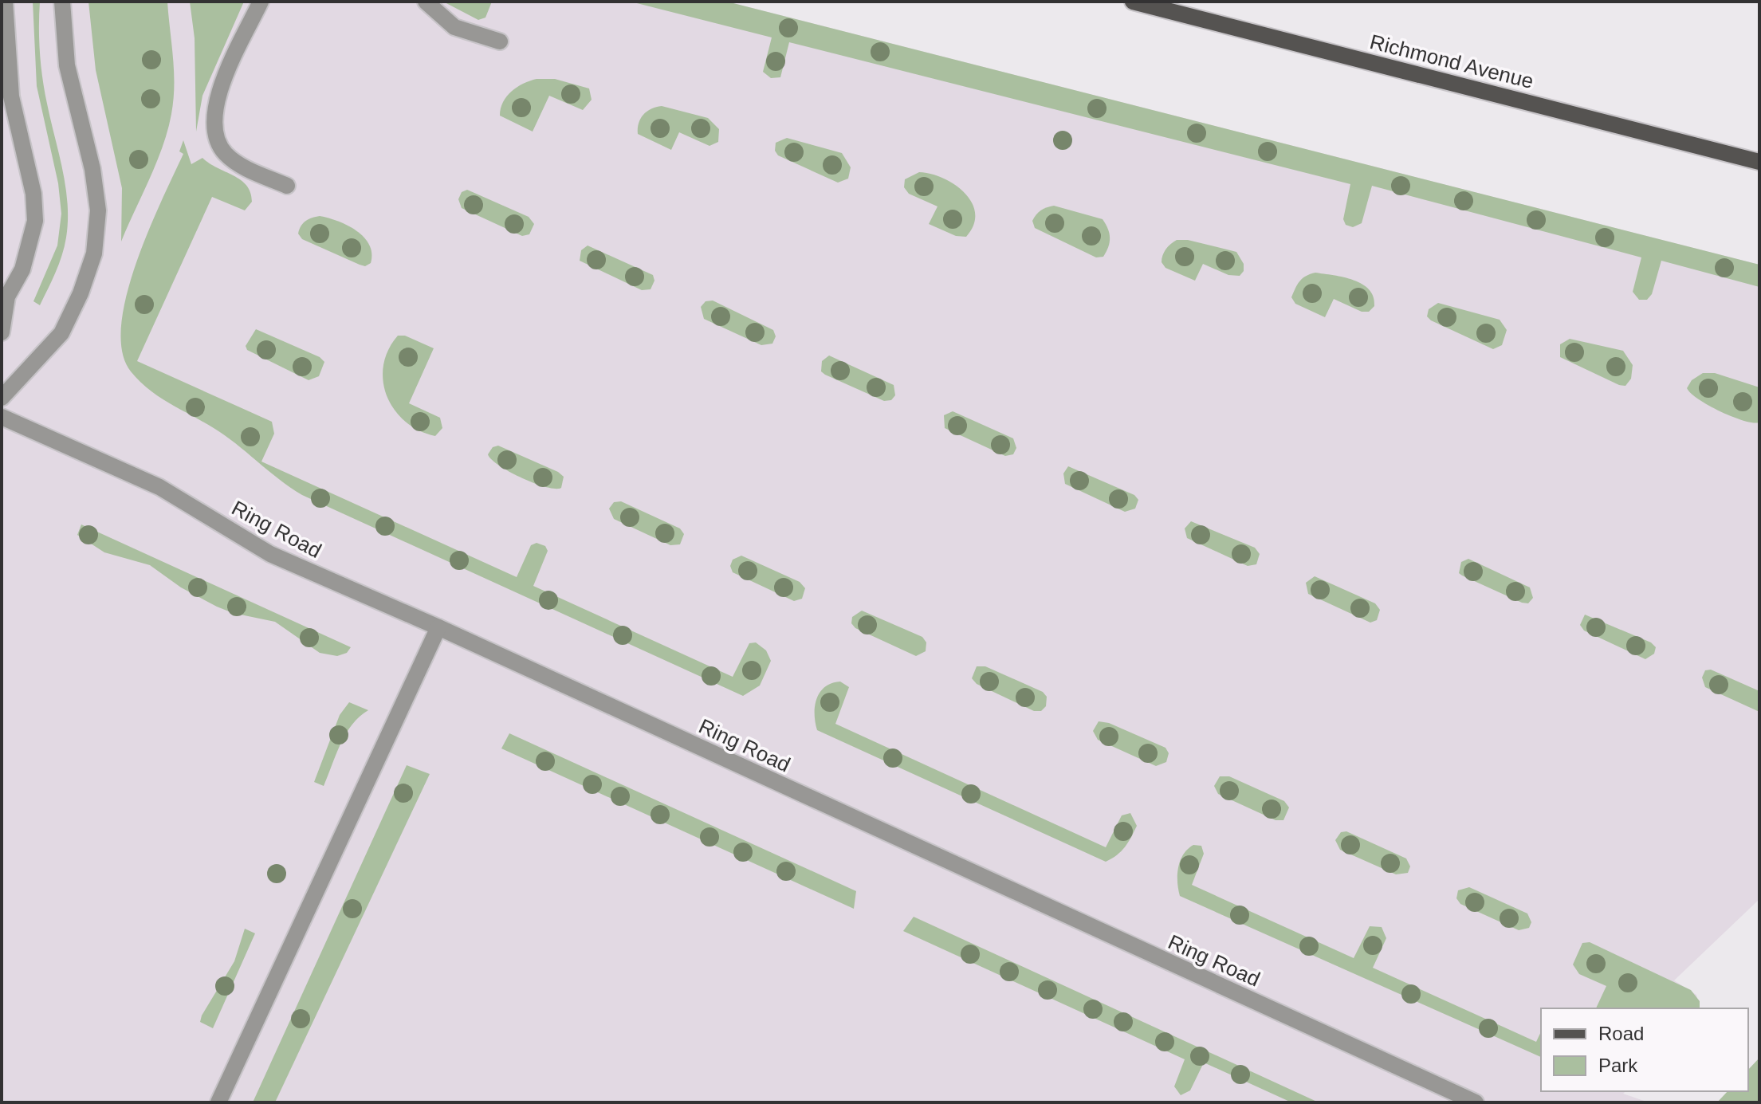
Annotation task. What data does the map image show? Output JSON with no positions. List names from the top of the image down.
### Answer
{
  "streets": {
    "main road": ["Richmond Avenue"],
    "lane": ["Ring Road"]
  },
  "legend": ["Road", "Park"]
}
